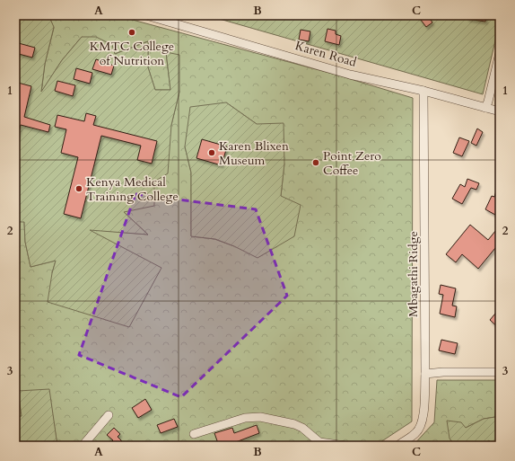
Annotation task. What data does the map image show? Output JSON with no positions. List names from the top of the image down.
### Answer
{
  "streets": {
    "street": ["Karen Road", "Mbagathi Ridge"]
  },
  "crossings": [
    ["Karen Road", "Mbagathi Ridge"]
  ],
  "places": [
    "KMTC College of Nutrition",
    "Karen Blixen Museum",
    "Point Zero Coffee",
    "Kenya Medical Training College"
  ],
  "grid": {
    "columns": ["A", "B", "C"],
    "rows": ["1", "2", "3"]
  }
}
